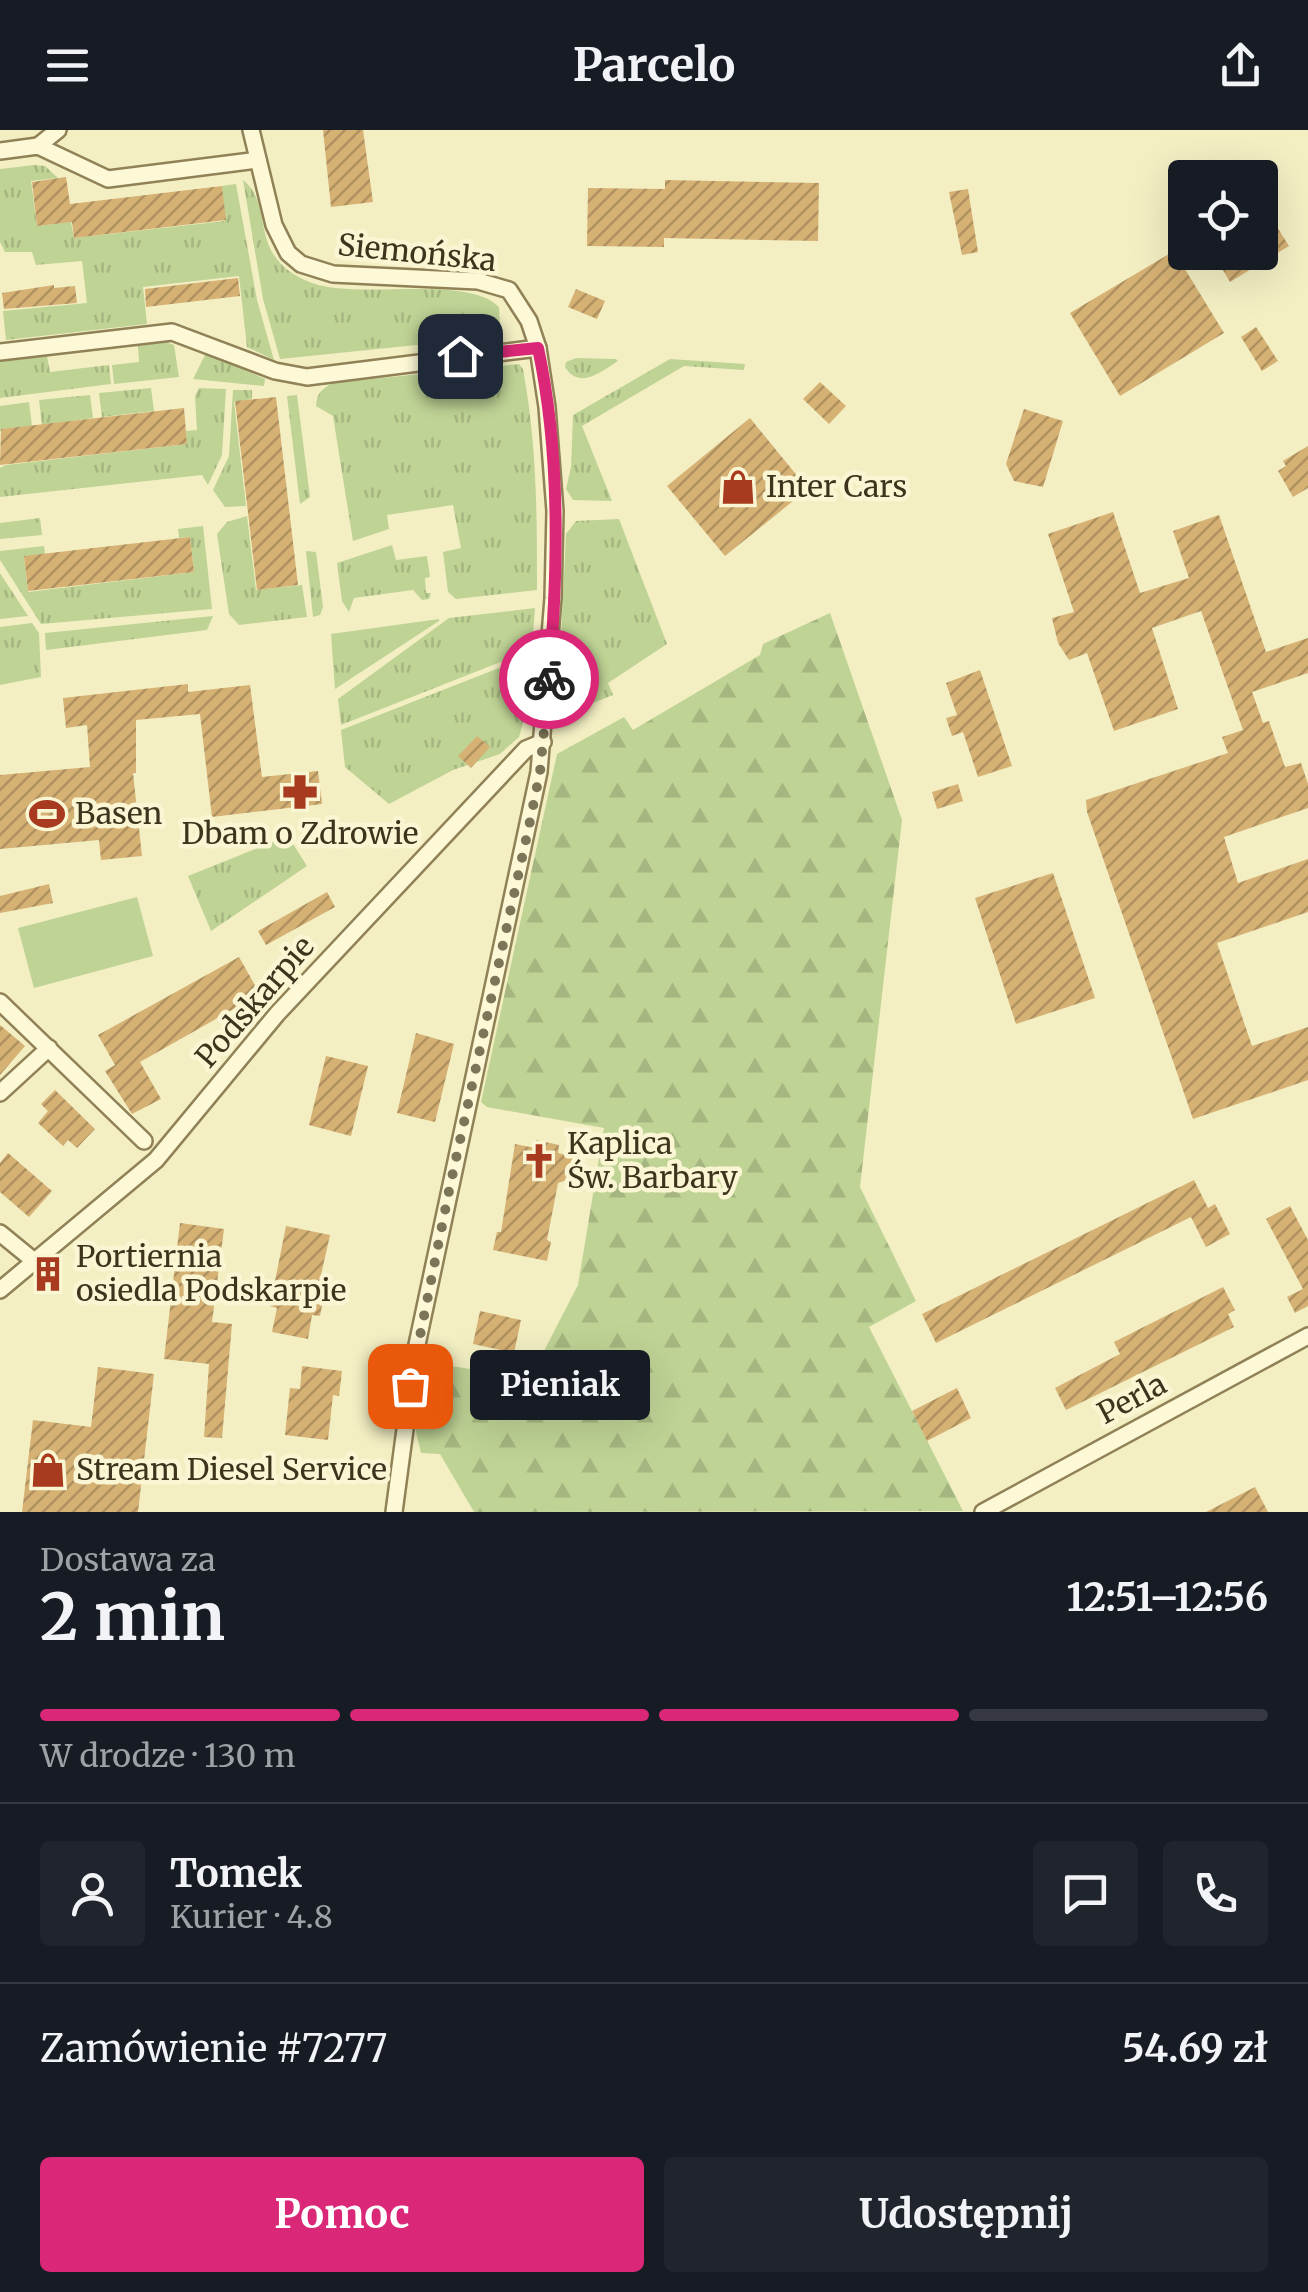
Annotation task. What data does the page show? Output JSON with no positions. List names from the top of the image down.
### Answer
{
  "streets": {
    "street": ["Siemońska", "Podskarpie", "Perla"]
  },
  "crossings": [
    ["Siemońska", "Podskarpie"]
  ],
  "places": {
    "shop": ["Inter Cars", "Stream Diesel Service"],
    "pharmacy": ["Dbam o Zdrowie"],
    "sports": ["Basen"],
    "church": ["Kaplica Św. Barbary"],
    "building": ["Portiernia osiedla Podskarpie"],
    "other": ["Pieniak"]
  },
  "page": {
    "header": "Parcelo",
    "bubble": "Pieniak",
    "heading": ["2 min", "Dostawa za", "12:51–12:56"],
    "panel": [
      "Tomek",
      "Kurier · 4.8",
      "Zamówienie #7277",
      "54.69 zł"
    ],
    "bar": "W drodze · 130 m",
    "buttons": ["Pomoc", "Udostępnij"]
  }
}
